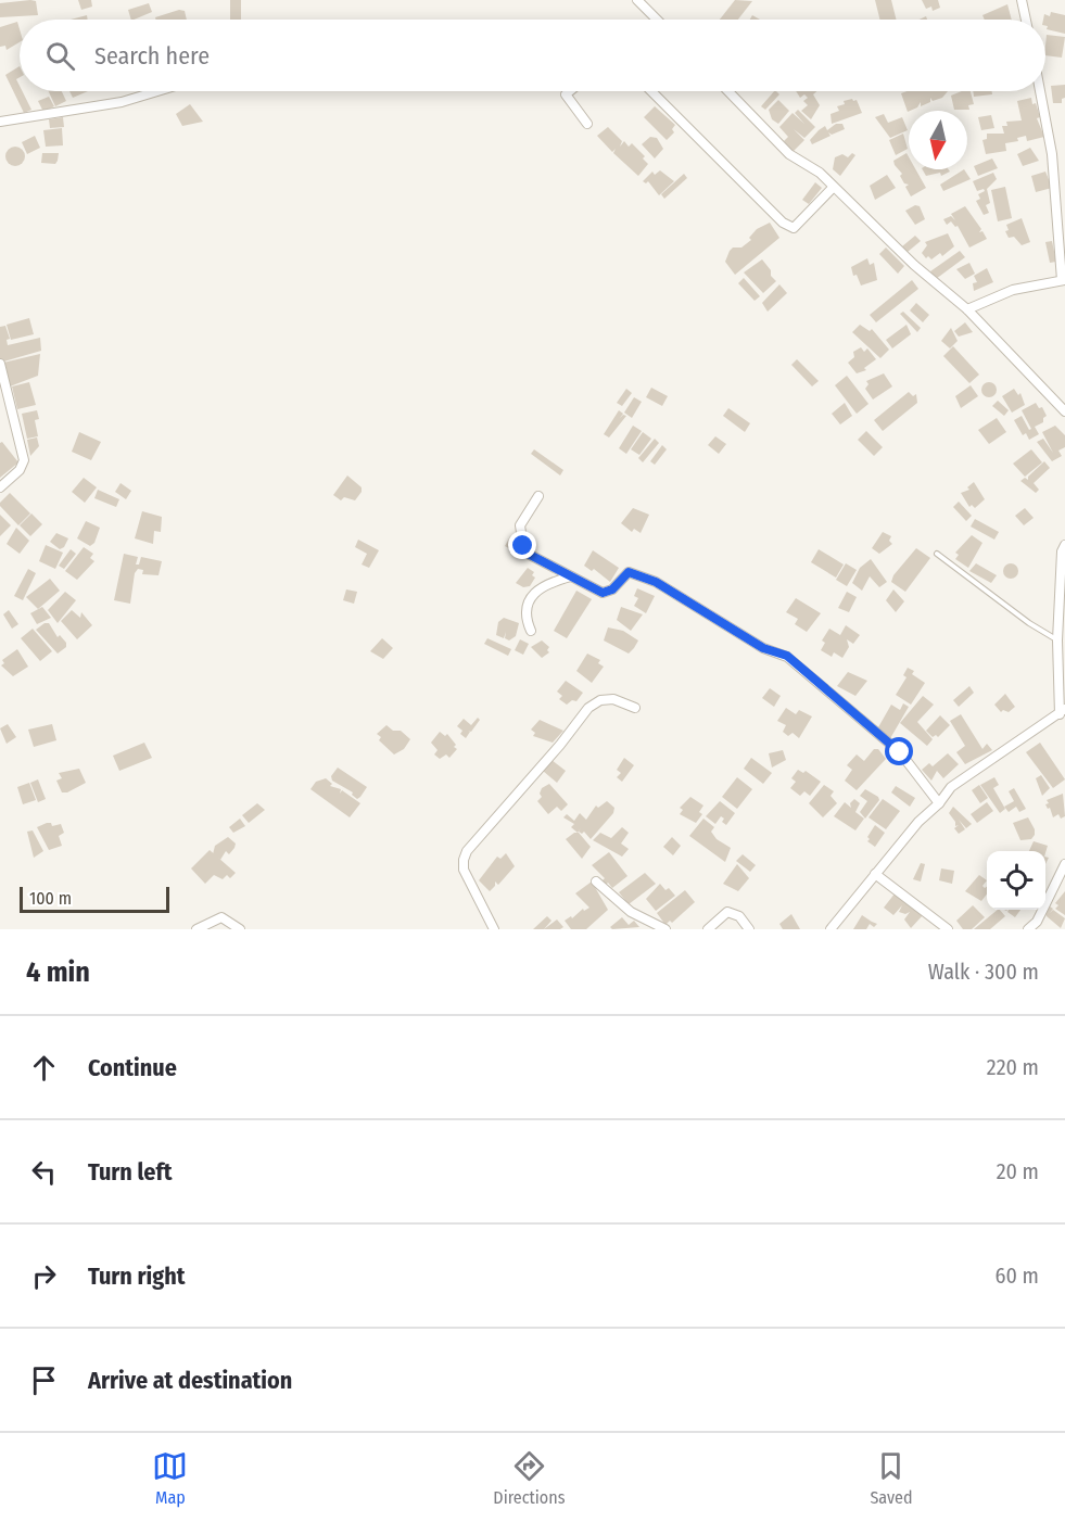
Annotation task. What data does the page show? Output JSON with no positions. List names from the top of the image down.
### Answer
{
  "scale_bar": "100 m",
  "north": "bottom",
  "page": {
    "search": "Search here",
    "scale": "100 m",
    "heading": ["4 min", "Walk · 300 m"],
    "list": [
      ["Continue", "220 m"],
      ["Turn left", "20 m"],
      ["Turn right", "60 m"],
      "Arrive at destination"
    ],
    "nav": ["Map", "Directions", "Saved"]
  }
}
